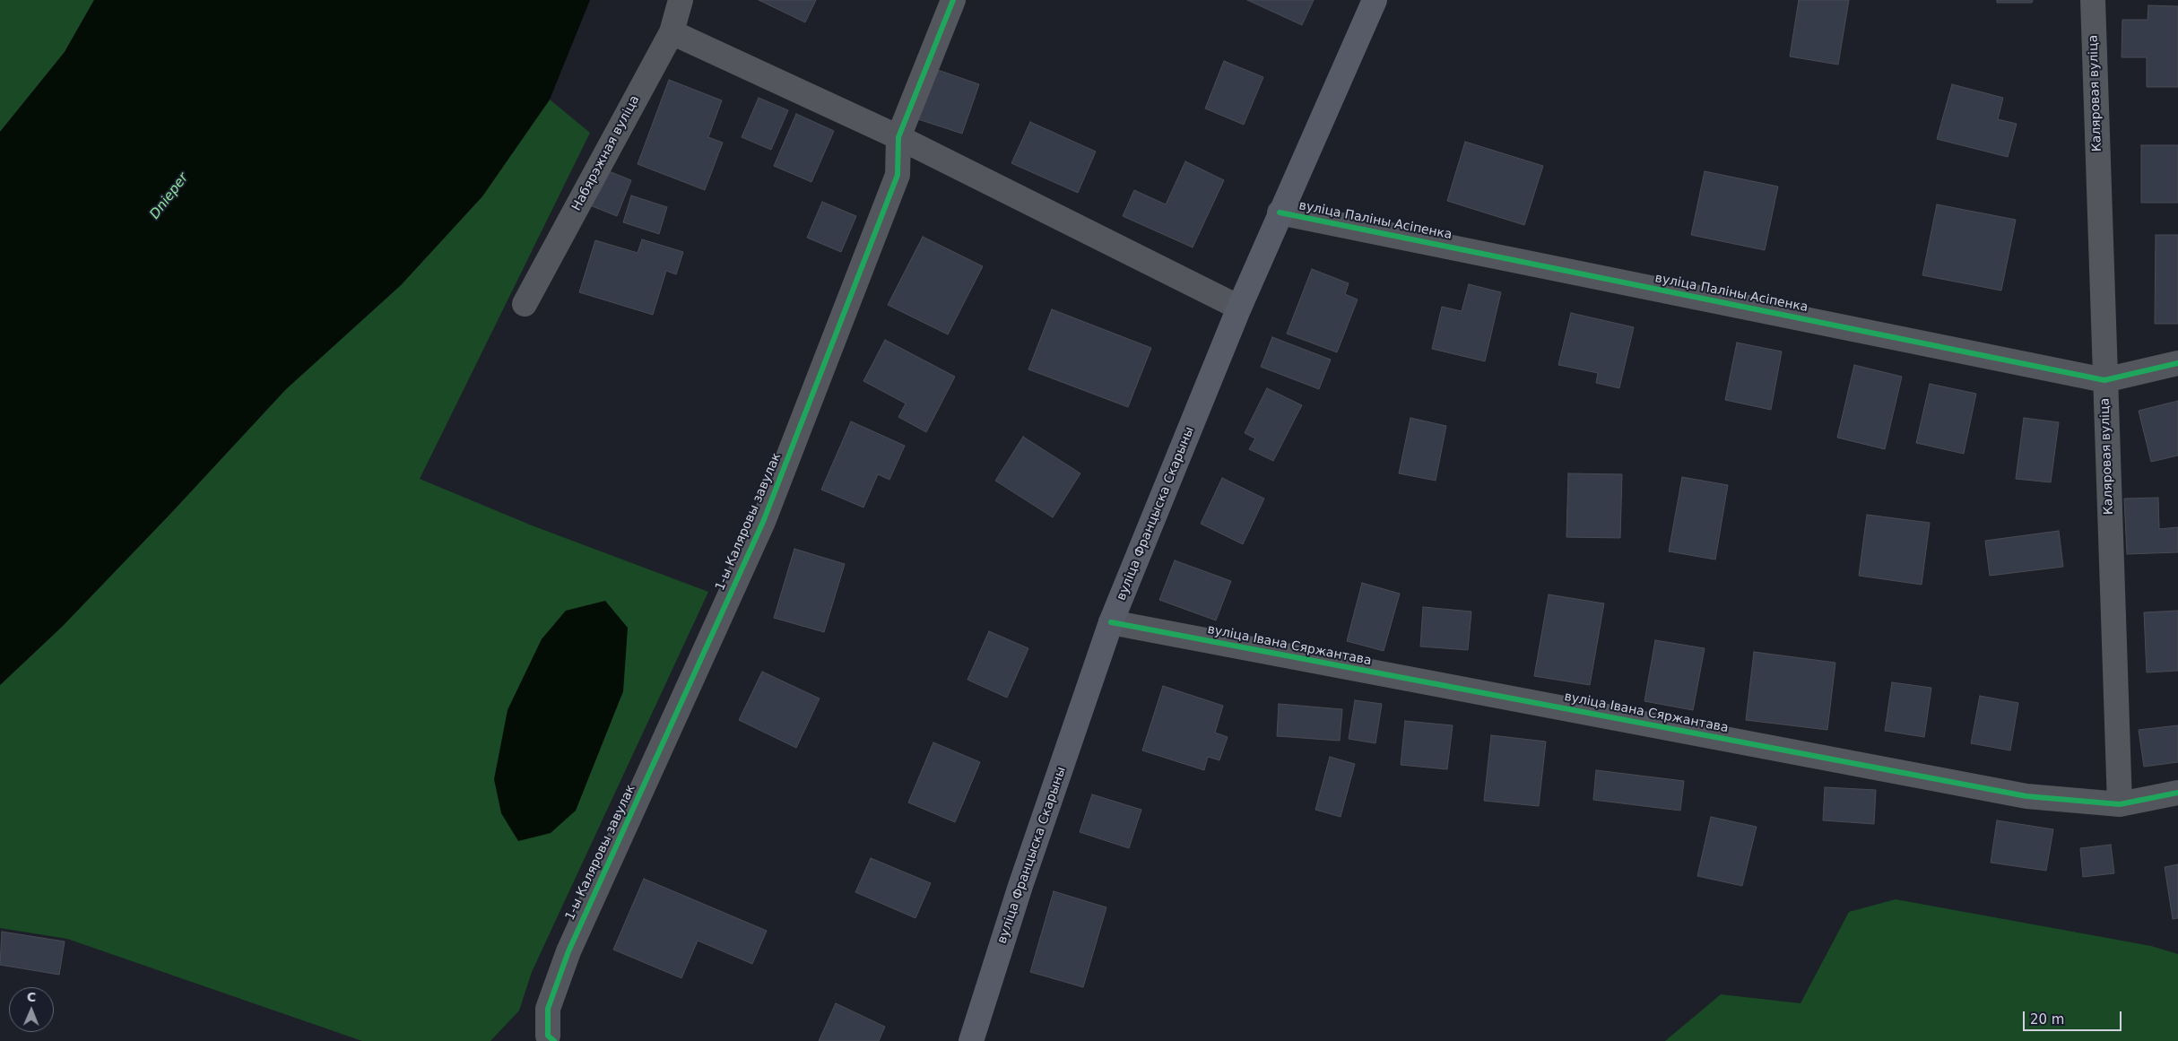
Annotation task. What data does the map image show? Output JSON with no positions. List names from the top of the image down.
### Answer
{
  "streets": {
    "main road": ["вуліца Францыска Скарыны"],
    "street": [
      "Каляровая вуліца",
      "Набярэжная вуліца",
      "вуліца Паліны Асіпенка",
      "1-ы Каляровы завулак",
      "вуліца Івана Сяржантава"
    ]
  },
  "crossings": [
    ["Каляровая вуліца", "вуліца Паліны Асіпенка"],
    ["Каляровая вуліца", "вуліца Івана Сяржантава"],
    ["вуліца Паліны Асіпенка", "вуліца Францыска Скарыны"],
    ["вуліца Францыска Скарыны", "вуліца Івана Сяржантава"]
  ],
  "water": ["Dnieper"],
  "scale_bar": "20 m",
  "north": "top"
}
